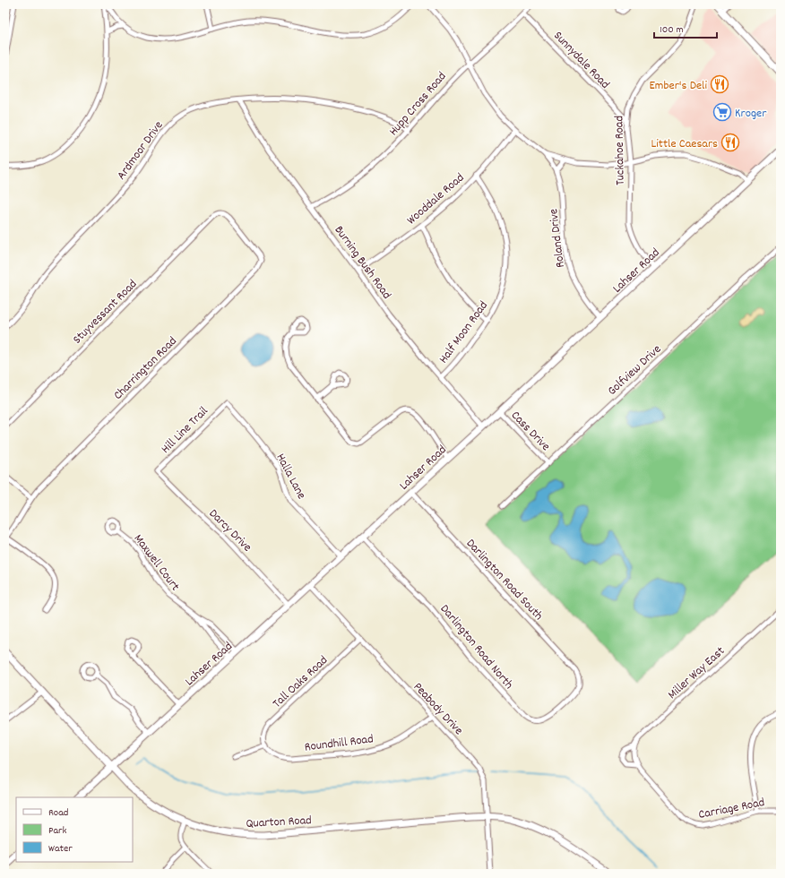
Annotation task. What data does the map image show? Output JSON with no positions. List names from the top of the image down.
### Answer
{
  "streets": {
    "street": [
      "Sunnydale Road",
      "Hupp Cross Road",
      "Ardmoor Drive",
      "Tuckahoe Road",
      "Wooddale Road",
      "Roland Drive",
      "Burning Bush Road",
      "Lahser Road",
      "Stuyvessant Road",
      "Half Moon Road",
      "Charrington Road",
      "Golfview Drive",
      "Hill Line Trail",
      "Cass Drive",
      "Halla Lane",
      "Darcy Drive",
      "Maxwell Court",
      "Darlington Road South",
      "Darlington Road North",
      "Miller Way East",
      "Tall Oaks Road",
      "Peabody Drive",
      "Roundhill Road",
      "Carriage Road",
      "Quarton Road"
    ]
  },
  "crossings": [
    ["Sunnydale Road", "Hupp Cross Road"],
    ["Sunnydale Road", "Tuckahoe Road"],
    ["Hupp Cross Road", "Ardmoor Drive"],
    ["Hupp Cross Road", "Burning Bush Road"],
    ["Ardmoor Drive", "Burning Bush Road"],
    ["Tuckahoe Road", "Lahser Road"],
    ["Wooddale Road", "Burning Bush Road"],
    ["Wooddale Road", "Half Moon Road"],
    ["Roland Drive", "Lahser Road"],
    ["Burning Bush Road", "Lahser Road"],
    ["Burning Bush Road", "Half Moon Road"],
    ["Lahser Road", "Cass Drive"],
    ["Lahser Road", "Halla Lane"],
    ["Lahser Road", "Darcy Drive"],
    ["Lahser Road", "Maxwell Court"],
    ["Lahser Road", "Darlington Road South"],
    ["Lahser Road", "Darlington Road North"],
    ["Lahser Road", "Peabody Drive"],
    ["Lahser Road", "Quarton Road"],
    ["Stuyvessant Road", "Charrington Road"],
    ["Golfview Drive", "Cass Drive"],
    ["Hill Line Trail", "Halla Lane"],
    ["Hill Line Trail", "Darcy Drive"],
    ["Darlington Road South", "Darlington Road North"],
    ["Miller Way East", "Carriage Road"],
    ["Tall Oaks Road", "Peabody Drive"],
    ["Tall Oaks Road", "Roundhill Road"],
    ["Peabody Drive", "Roundhill Road"],
    ["Peabody Drive", "Quarton Road"]
  ],
  "places": {
    "restaurant": ["Ember's Deli", "Little Caesars"],
    "supermarket": ["Kroger"]
  },
  "legend": ["Road", "Park", "Water"],
  "scale_bar": "100 m"
}
